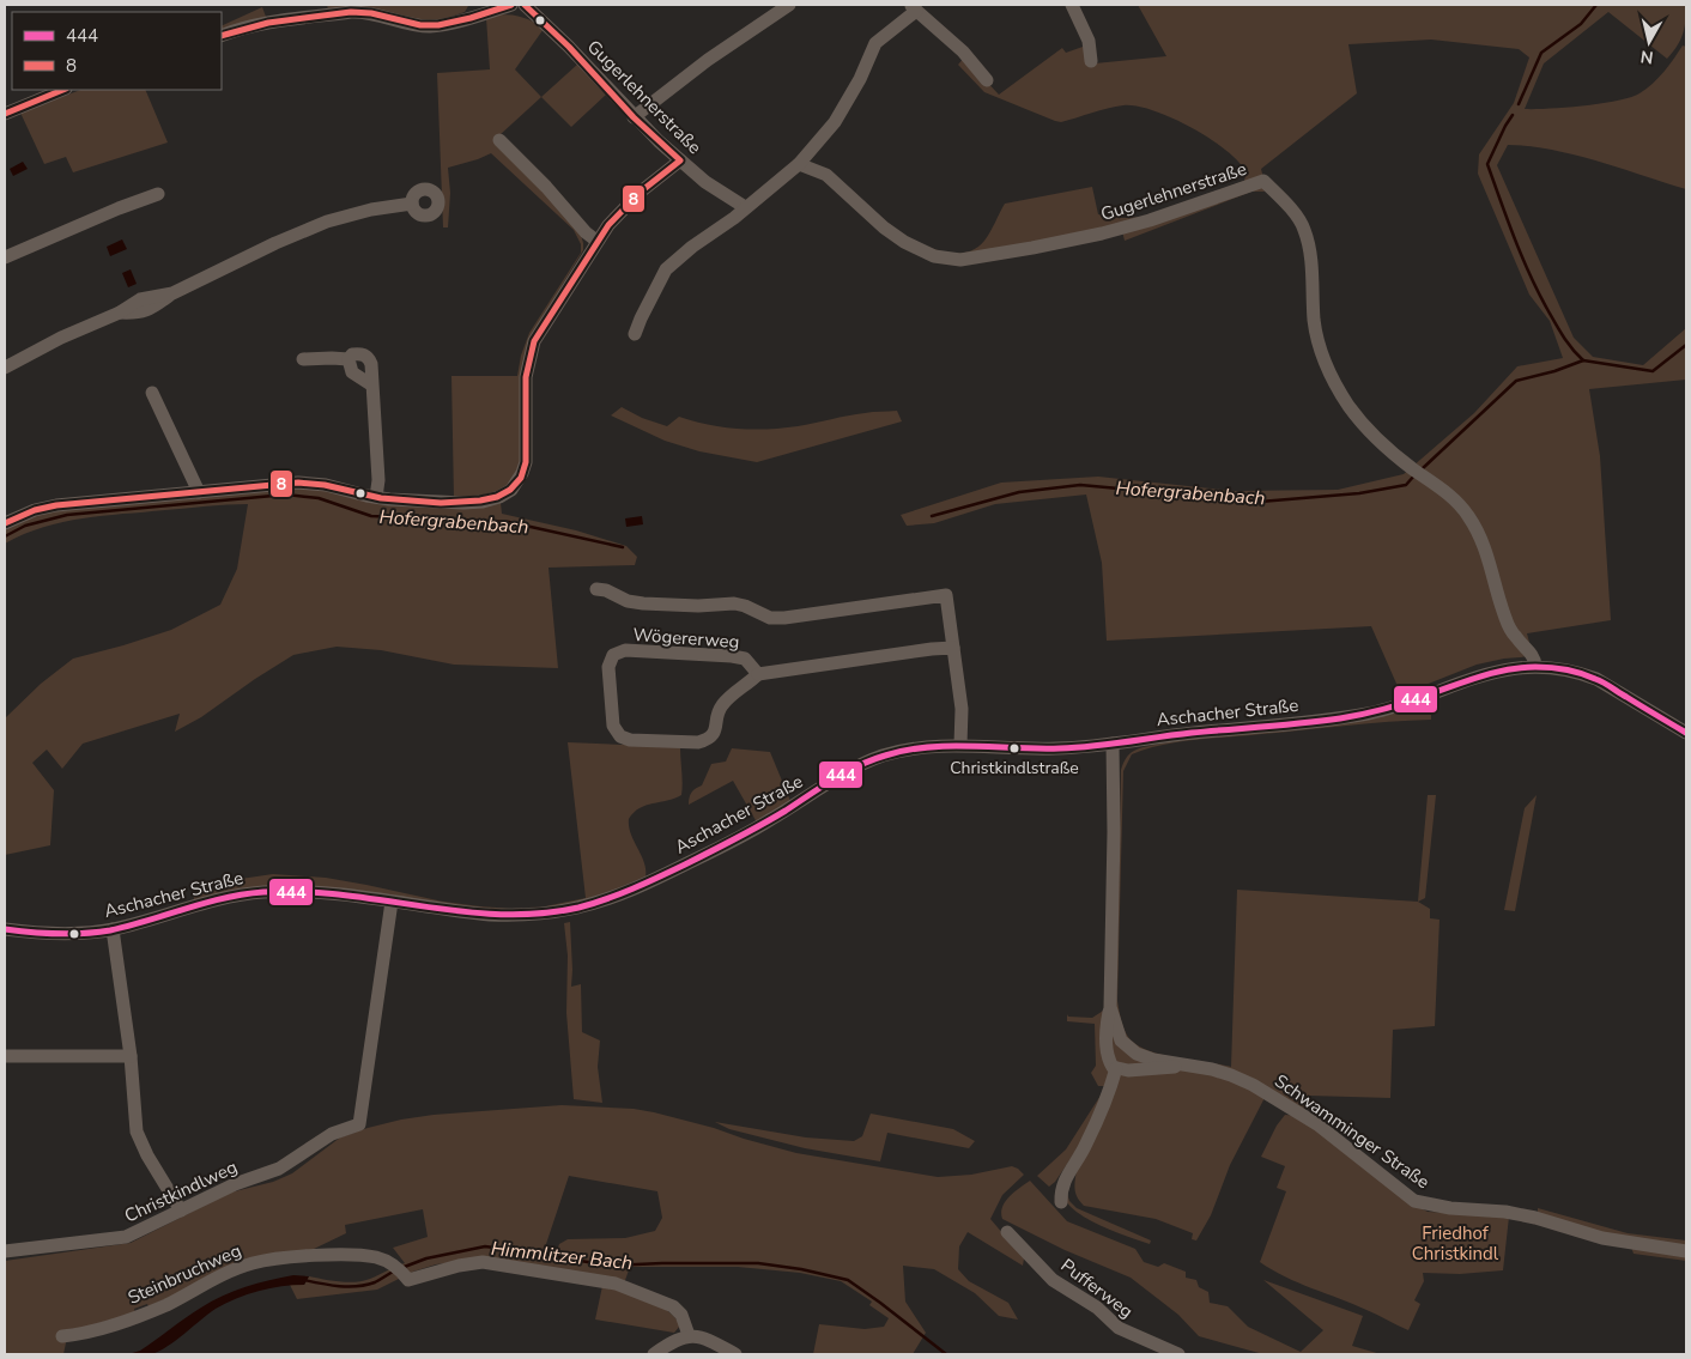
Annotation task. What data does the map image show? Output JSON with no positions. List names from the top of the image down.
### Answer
{
  "streets": {
    "street": [
      "Gugerlehnerstraße",
      "Wögererweg",
      "Aschacher Straße",
      "Schwamminger Straße",
      "Christkindlweg",
      "Steinbruchweg",
      "Pufferweg"
    ]
  },
  "crossings": [
    ["Gugerlehnerstraße", "Aschacher Straße"],
    ["Wögererweg", "Aschacher Straße"],
    ["Aschacher Straße", "Schwamminger Straße"],
    ["Aschacher Straße", "Christkindlweg"]
  ],
  "water": ["Hofergrabenbach", "Himmlitzer Bach"],
  "parks": ["Friedhof Christkindl"],
  "places": ["Christkindlstraße"],
  "lines": ["transit line 8", "transit line 444"],
  "legend": ["444", "8"],
  "north": "bottom"
}
